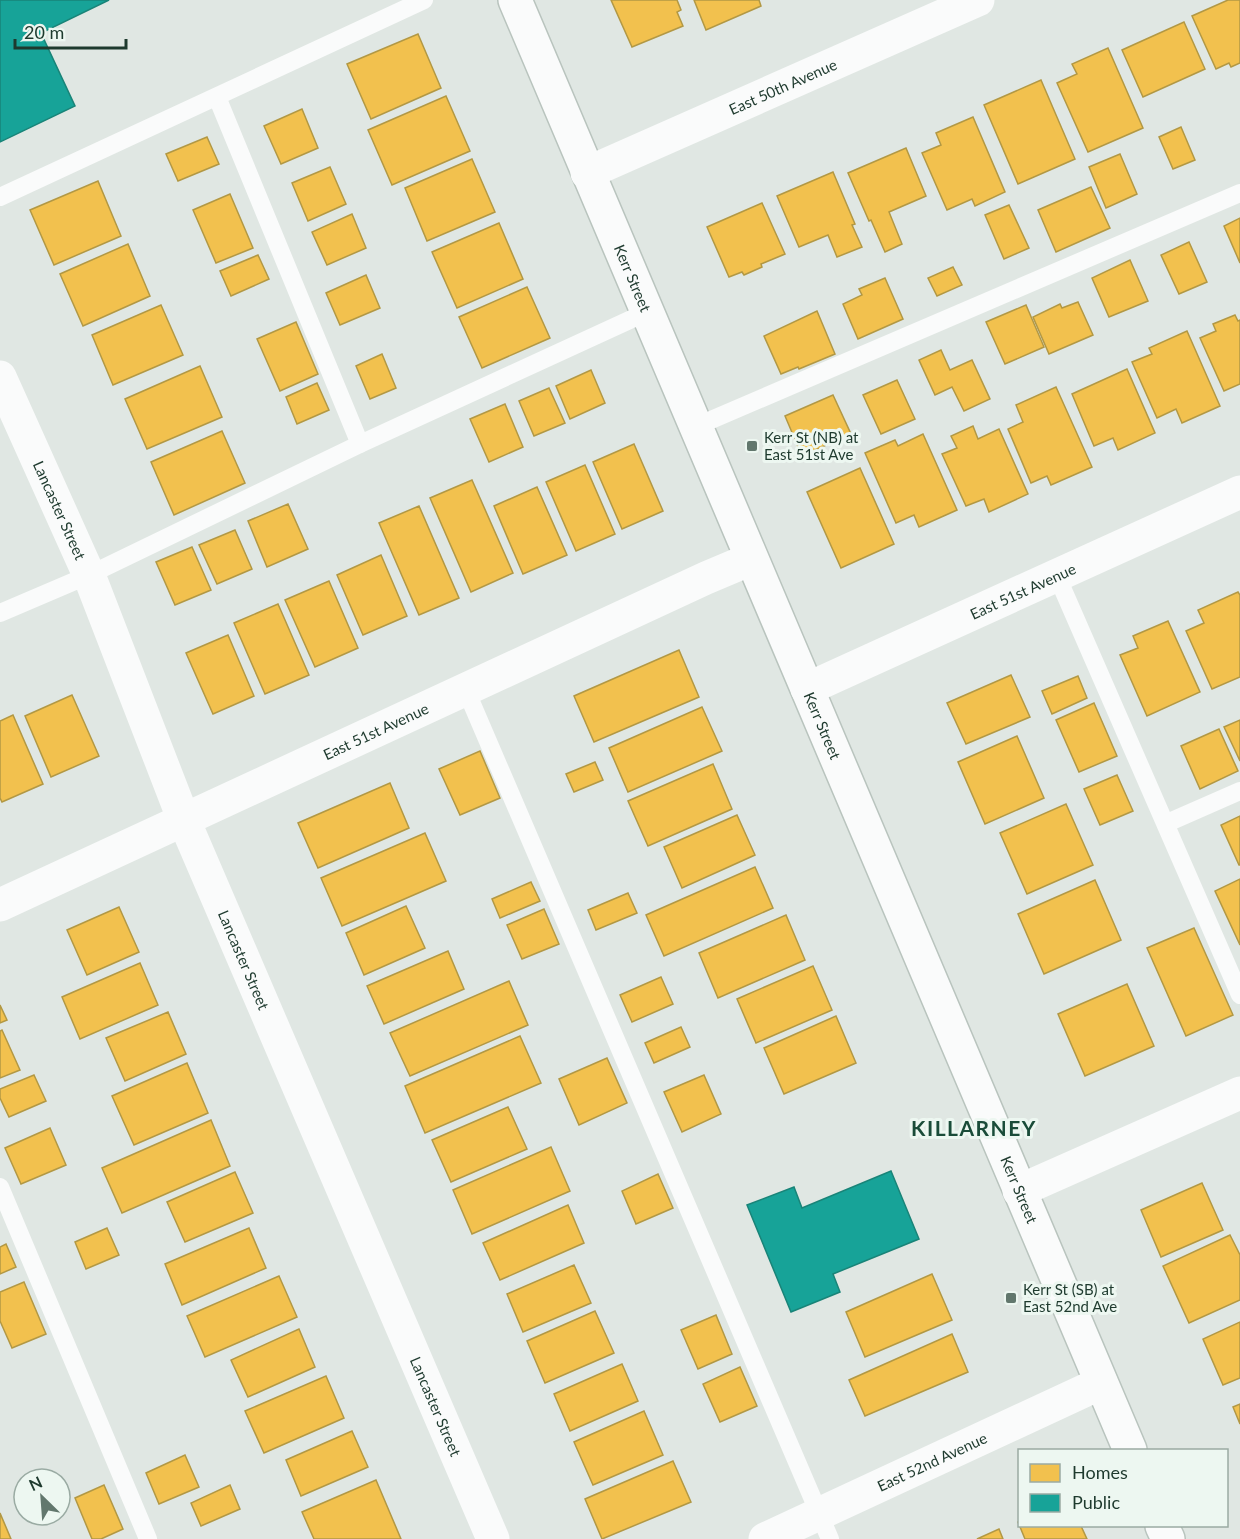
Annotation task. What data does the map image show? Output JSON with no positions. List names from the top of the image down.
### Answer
{
  "streets": {
    "street": [
      "East 50th Avenue",
      "Kerr Street",
      "Lancaster Street",
      "East 51st Avenue",
      "East 52nd Avenue"
    ]
  },
  "crossings": [
    ["East 50th Avenue", "Kerr Street"],
    ["Kerr Street", "East 51st Avenue"],
    ["Kerr Street", "East 52nd Avenue"],
    ["Lancaster Street", "East 51st Avenue"]
  ],
  "districts": ["KILLARNEY"],
  "places": {
    "transit": ["Kerr St (NB) at East 51st Ave", "Kerr St (SB) at East 52nd Ave"]
  },
  "legend": ["Homes", "Public"],
  "scale_bar": "20 m",
  "north": "top left"
}
